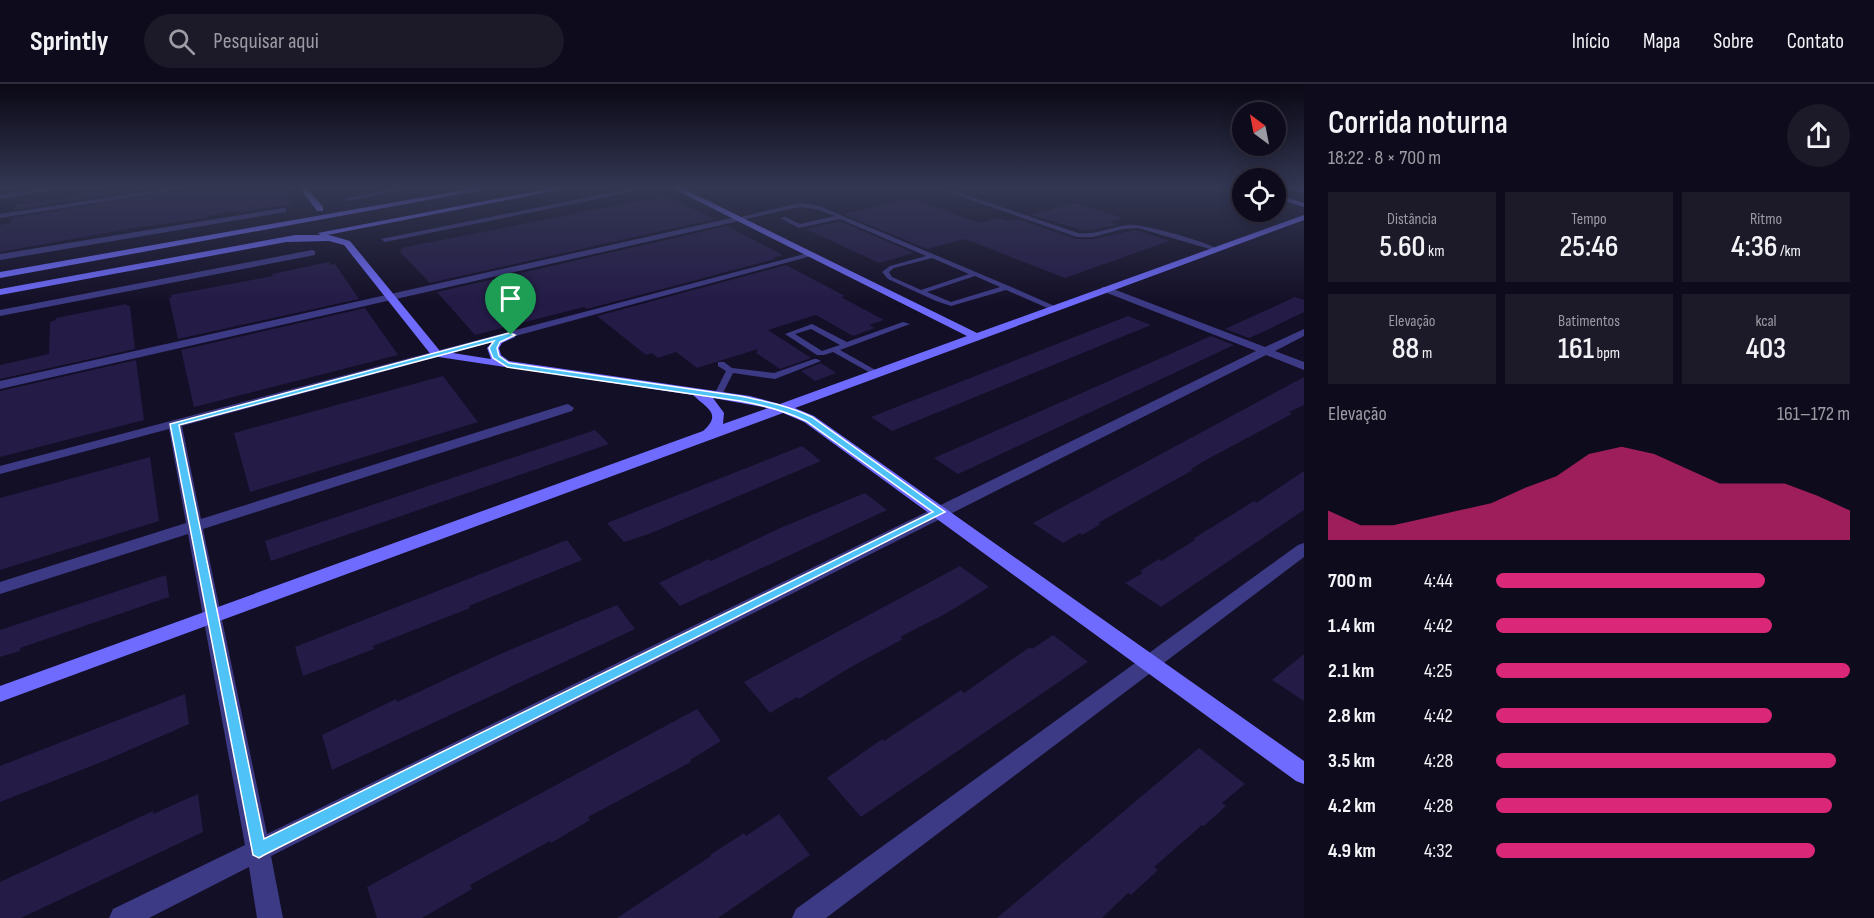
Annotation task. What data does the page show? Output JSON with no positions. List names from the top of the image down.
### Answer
{
  "north": "top left",
  "page": {
    "header": "Sprintly",
    "search": "Pesquisar aqui",
    "nav": [
      "Início",
      "Mapa",
      "Sobre",
      "Contato"
    ],
    "heading": ["Corrida noturna", "18:22 · 8 × 700 m"],
    "stats": [
      ["Distância", "5.60 km"],
      ["Tempo", "25:46"],
      ["Ritmo", "4:36 /km"],
      ["Elevação", "88 m"],
      ["Batimentos", "161 bpm"],
      ["kcal", "403"]
    ],
    "chart": ["Elevação", "161–172 m"],
    "list": [
      {
        "name": "700 m",
        "note": "4:44"
      },
      {
        "name": "1.4 km",
        "note": "4:42"
      },
      {
        "name": "2.1 km",
        "note": "4:25"
      },
      {
        "name": "2.8 km",
        "note": "4:42"
      },
      {
        "name": "3.5 km",
        "note": "4:28"
      },
      {
        "name": "4.2 km",
        "note": "4:28"
      },
      {
        "name": "4.9 km",
        "note": "4:32"
      }
    ]
  }
}
